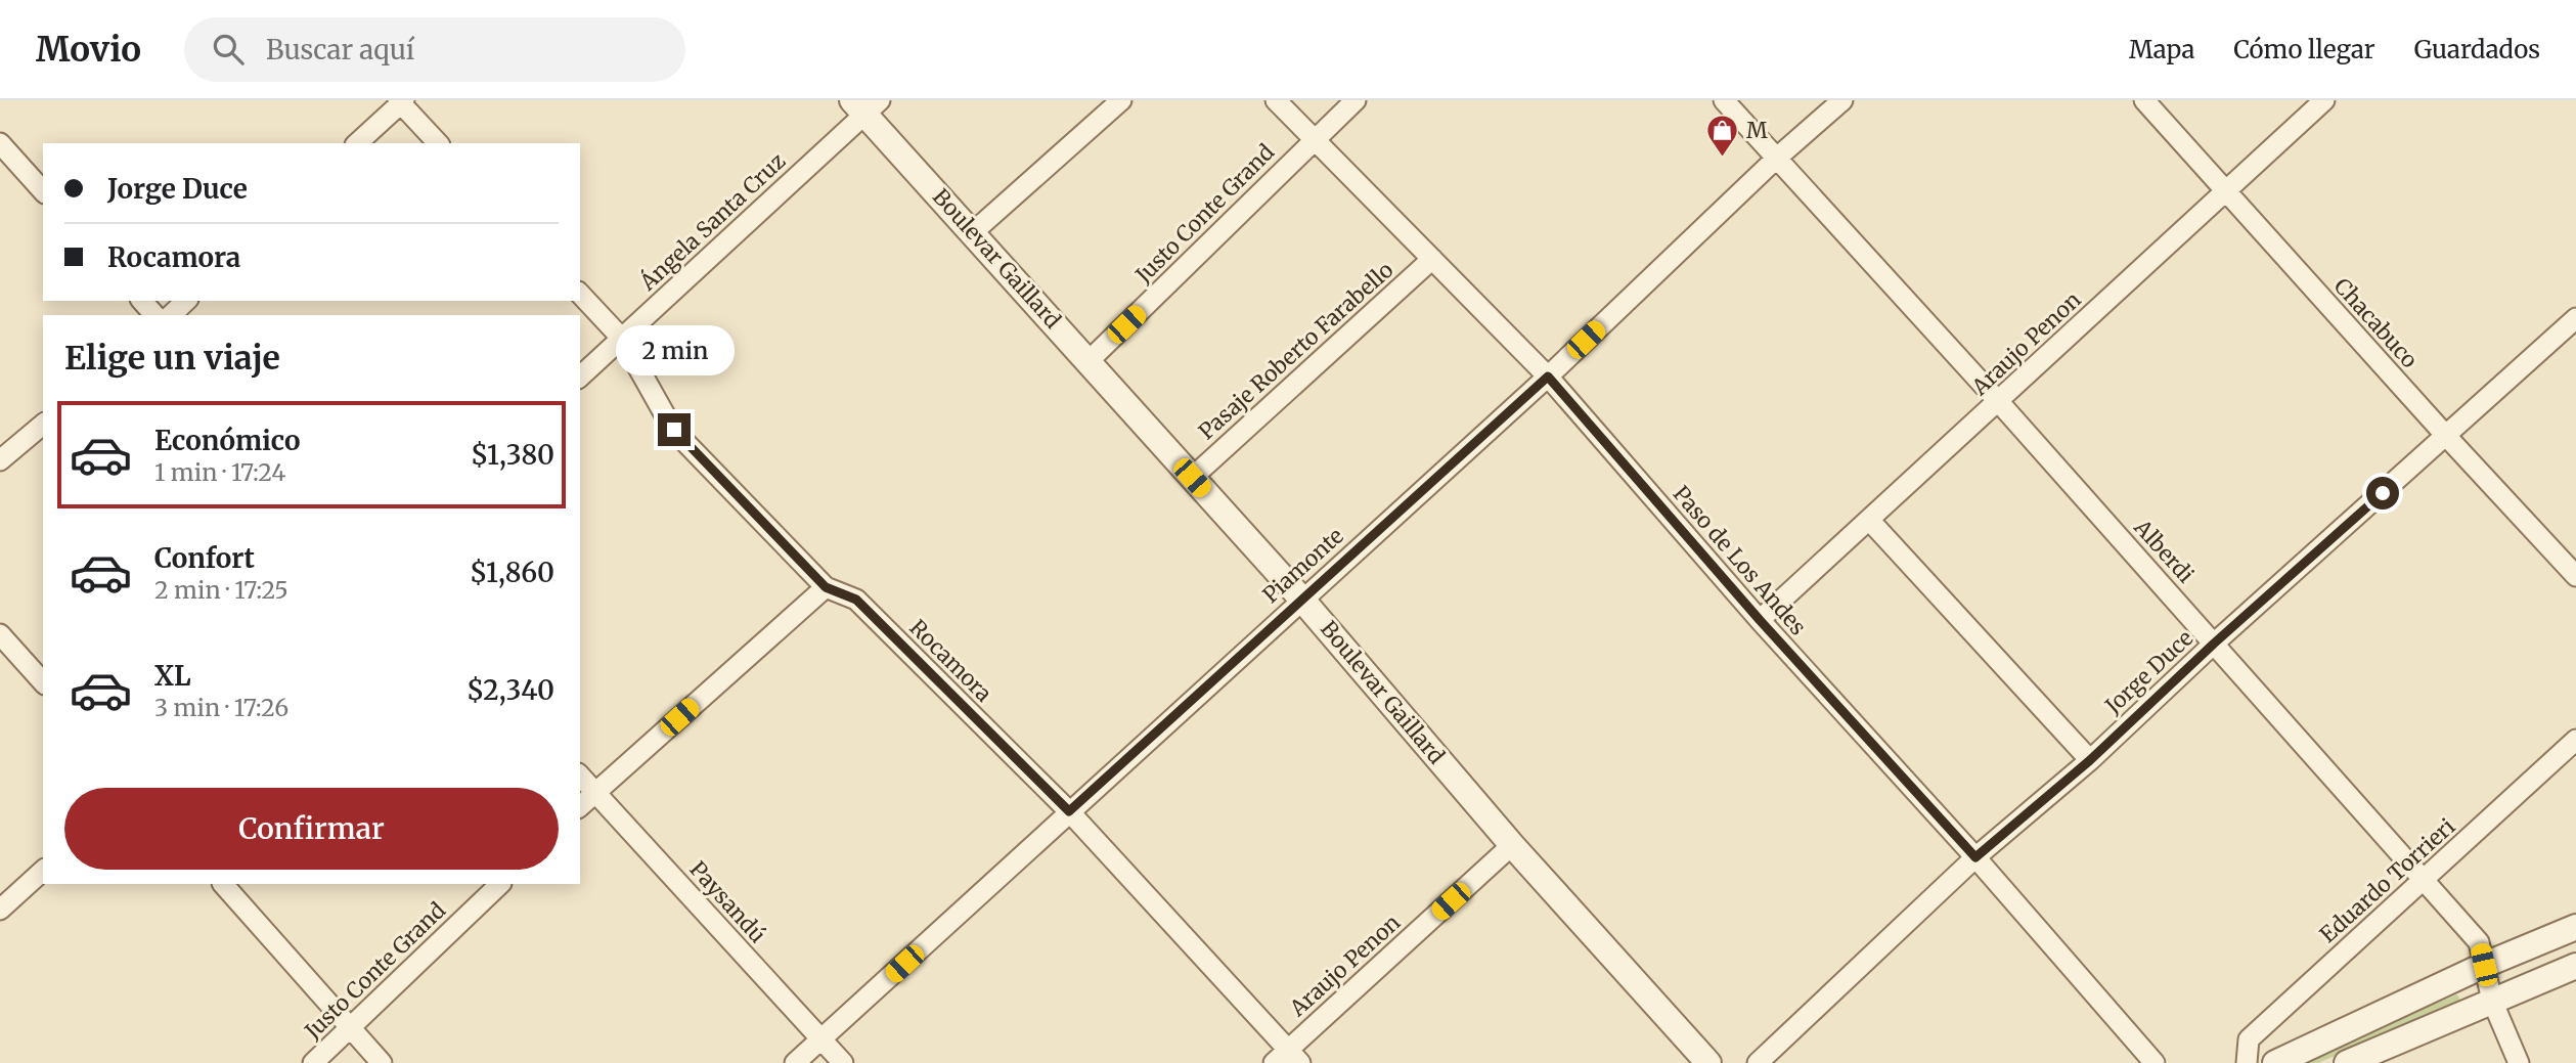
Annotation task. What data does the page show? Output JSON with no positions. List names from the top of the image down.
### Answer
{
  "streets": {
    "street": [
      "Justo Conte Grand",
      "Ángela Santa Cruz",
      "Boulevar Gaillard",
      "Chacabuco",
      "Araujo Penon",
      "Pasaje Roberto Farabello",
      "Alberdi",
      "Paso de Los Andes",
      "Piamonte",
      "Rocamora",
      "Jorge Duce",
      "Eduardo Torrieri",
      "Paysandú"
    ]
  },
  "crossings": [
    ["Justo Conte Grand", "Boulevar Gaillard"],
    ["Justo Conte Grand", "Paso de Los Andes"],
    ["Ángela Santa Cruz", "Boulevar Gaillard"],
    ["Ángela Santa Cruz", "Rocamora"],
    ["Boulevar Gaillard", "Araujo Penon"],
    ["Boulevar Gaillard", "Pasaje Roberto Farabello"],
    ["Boulevar Gaillard", "Piamonte"],
    ["Chacabuco", "Araujo Penon"],
    ["Chacabuco", "Jorge Duce"],
    ["Araujo Penon", "Alberdi"],
    ["Araujo Penon", "Paso de Los Andes"],
    ["Araujo Penon", "Rocamora"],
    ["Pasaje Roberto Farabello", "Paso de Los Andes"],
    ["Alberdi", "Piamonte"],
    ["Alberdi", "Jorge Duce"],
    ["Alberdi", "Eduardo Torrieri"],
    ["Paso de Los Andes", "Piamonte"],
    ["Paso de Los Andes", "Jorge Duce"],
    ["Piamonte", "Rocamora"],
    ["Piamonte", "Paysandú"]
  ],
  "places": {
    "shop": ["M"]
  },
  "page": {
    "header": "Movio",
    "search": "Buscar aquí",
    "nav": ["Mapa", "Cómo llegar", "Guardados"],
    "banner": ["Jorge Duce", "Rocamora"],
    "heading": "Elige un viaje",
    "bubble": "2 min",
    "list": [
      {
        "name": "Económico",
        "note": "1 min · 17:24",
        "value": "$1,380"
      },
      {
        "name": "Confort",
        "note": "2 min · 17:25",
        "value": "$1,860"
      },
      {
        "name": "XL",
        "note": "3 min · 17:26",
        "value": "$2,340"
      }
    ],
    "buttons": "Confirmar"
  }
}
